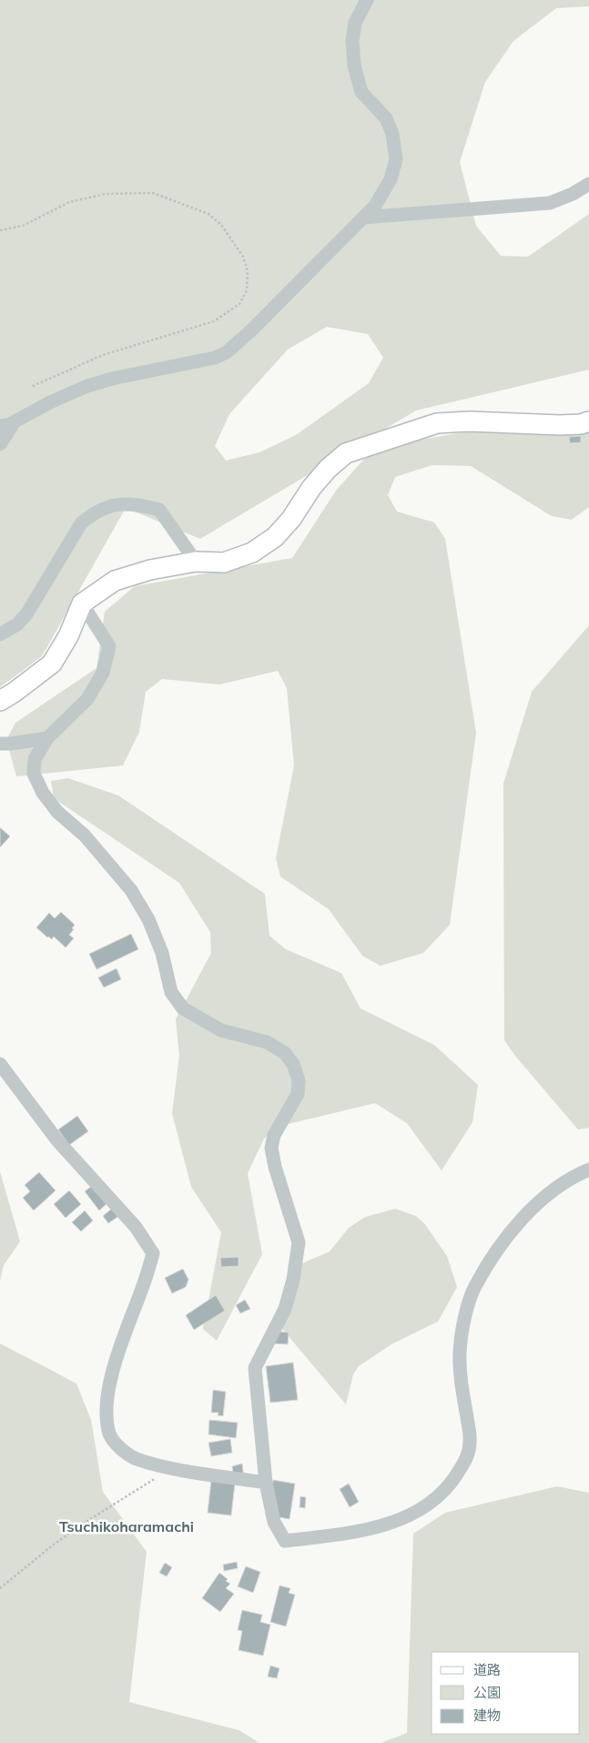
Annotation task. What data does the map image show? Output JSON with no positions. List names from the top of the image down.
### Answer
{
  "districts": ["Tsuchikoharamachi"],
  "legend": ["道路", "公園", "建物"]
}
